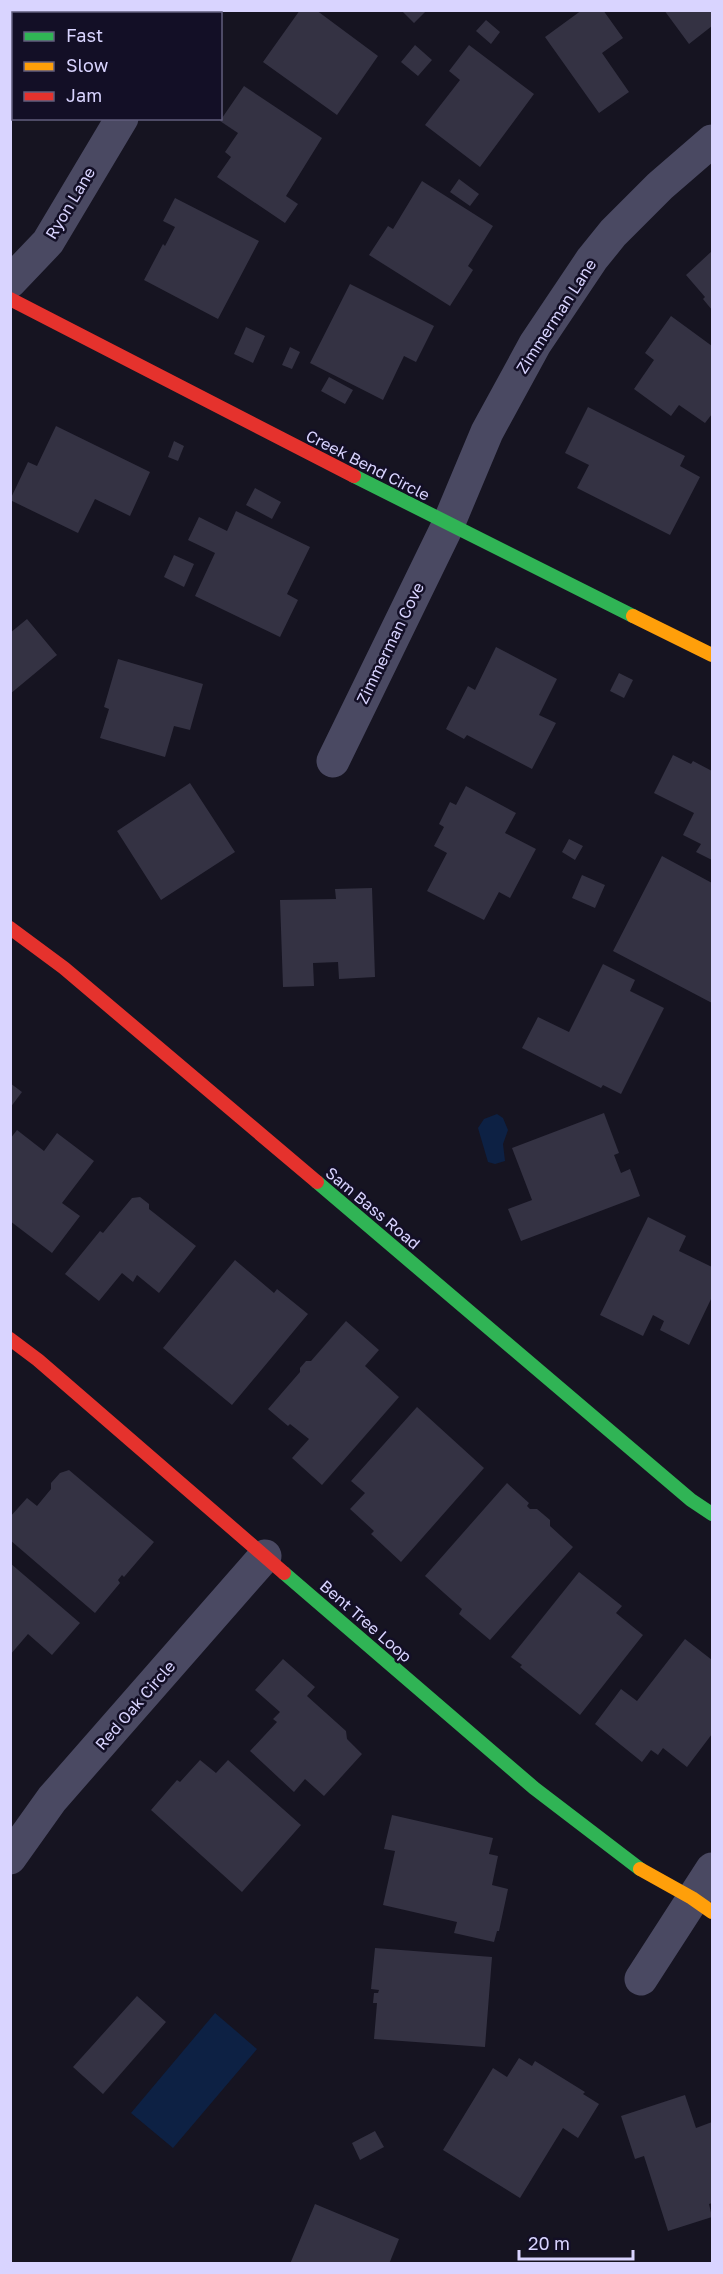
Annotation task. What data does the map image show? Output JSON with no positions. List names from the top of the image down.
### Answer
{
  "streets": {
    "street": [
      "Ryon Lane",
      "Zimmerman Lane",
      "Creek Bend Circle",
      "Zimmerman Cove",
      "Sam Bass Road",
      "Bent Tree Loop",
      "Red Oak Circle"
    ]
  },
  "crossings": [
    ["Zimmerman Lane", "Creek Bend Circle"],
    ["Zimmerman Lane", "Zimmerman Cove"],
    ["Creek Bend Circle", "Zimmerman Cove"],
    ["Bent Tree Loop", "Red Oak Circle"]
  ],
  "legend": ["Fast", "Slow", "Jam"],
  "scale_bar": "20 m"
}
